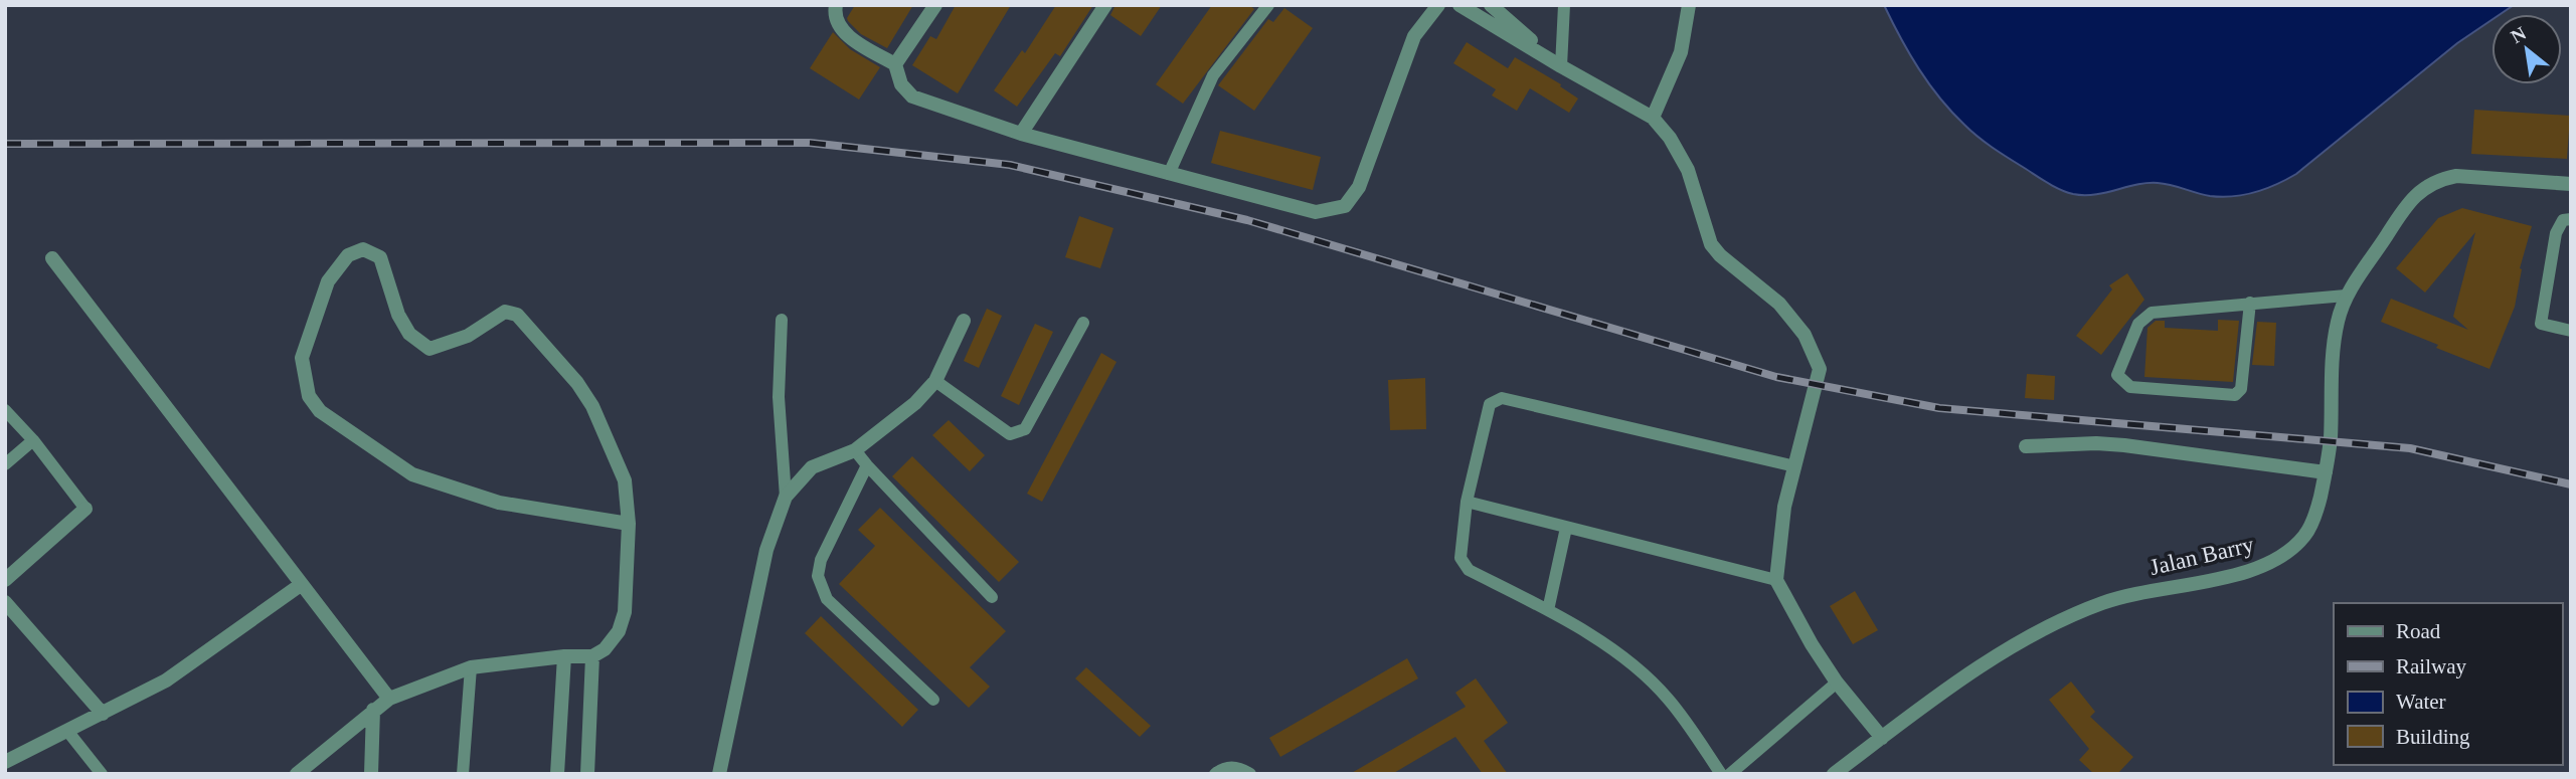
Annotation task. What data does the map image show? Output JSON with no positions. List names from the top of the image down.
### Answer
{
  "streets": {
    "street": ["Jalan Barry"]
  },
  "legend": [
    "Road",
    "Railway",
    "Water",
    "Building"
  ],
  "north": "top left"
}
